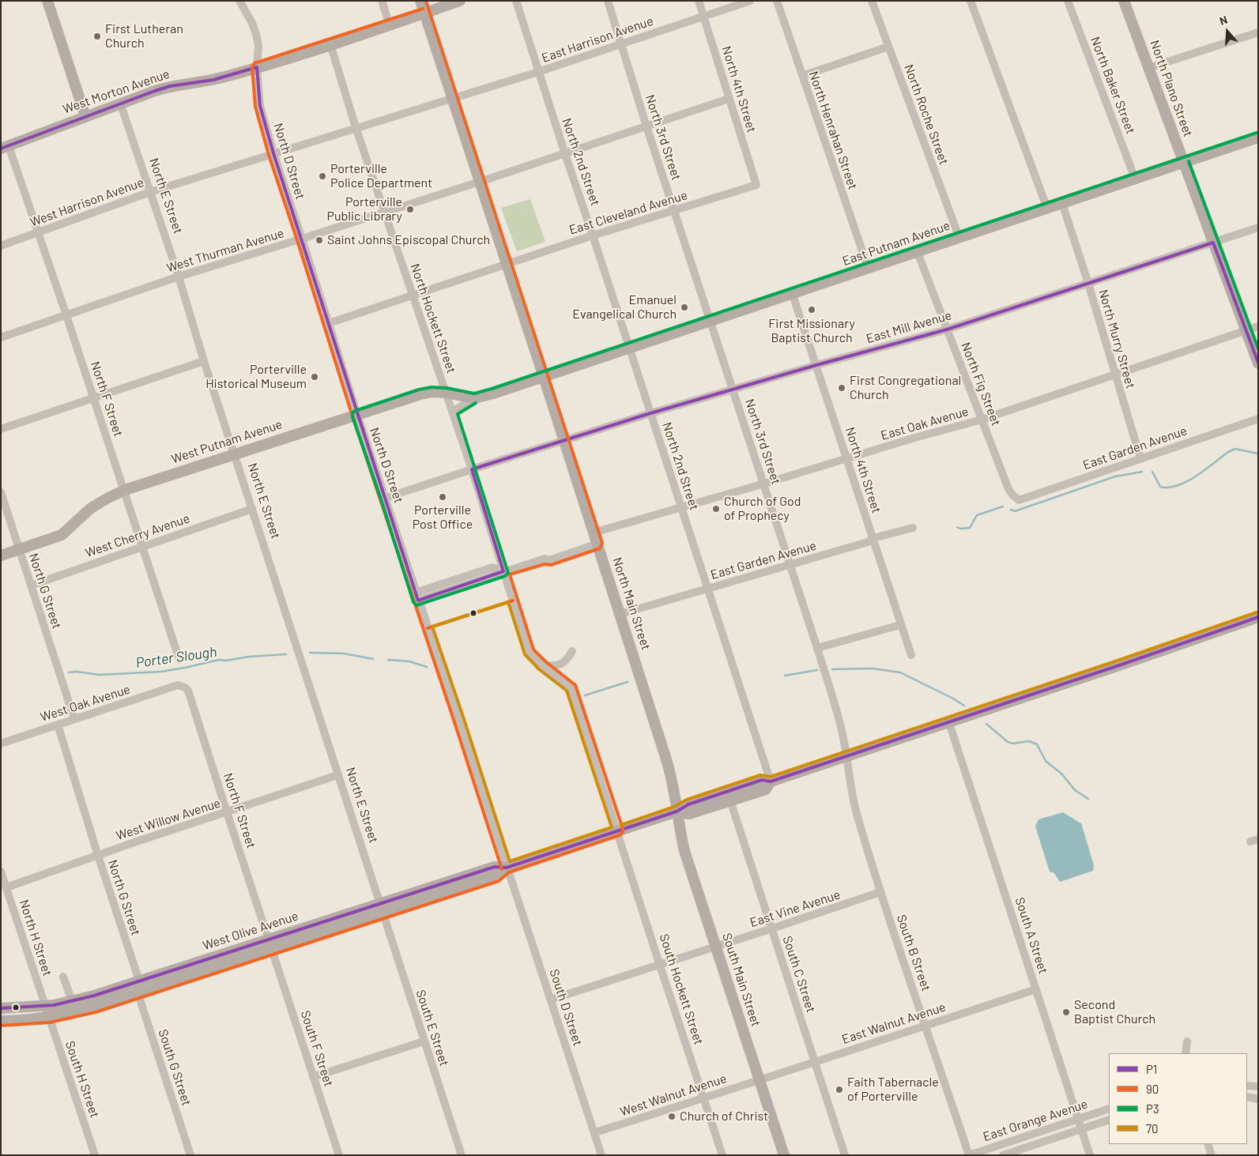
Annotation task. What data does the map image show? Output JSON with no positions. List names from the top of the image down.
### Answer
{
  "streets": {
    "main road": [
      "North Plano Street",
      "West Morton Avenue",
      "East Putnam Avenue",
      "West Putnam Avenue",
      "North Main Street",
      "West Olive Avenue",
      "South Main Street"
    ],
    "street": [
      "East Harrison Avenue",
      "North Baker Street",
      "North 4th Street",
      "North Roche Street",
      "North Henrahan Street",
      "North 3rd Street",
      "North D Street",
      "North 2nd Street",
      "North E Street",
      "West Harrison Avenue",
      "East Cleveland Avenue",
      "West Thurman Avenue",
      "North Hockett Street",
      "East Mill Avenue",
      "North Murry Street",
      "North Fig Street",
      "North F Street",
      "East Oak Avenue",
      "East Garden Avenue",
      "West Cherry Avenue",
      "North G Street",
      "West Oak Avenue",
      "West Willow Avenue",
      "East Vine Avenue",
      "South A Street",
      "North H Street",
      "South B Street",
      "South C Street",
      "South Hockett Street",
      "South D Street",
      "East Walnut Avenue",
      "South E Street",
      "South F Street",
      "South G Street",
      "South H Street",
      "West Walnut Avenue",
      "East Orange Avenue"
    ]
  },
  "crossings": [
    ["East Harrison Avenue", "North 4th Street"],
    ["East Harrison Avenue", "North 3rd Street"],
    ["East Harrison Avenue", "North 2nd Street"],
    ["East Harrison Avenue", "West Harrison Avenue"],
    ["East Harrison Avenue", "North Main Street"],
    ["North Baker Street", "East Putnam Avenue"],
    ["North Plano Street", "East Putnam Avenue"],
    ["North Plano Street", "East Mill Avenue"],
    ["North Plano Street", "East Oak Avenue"],
    ["North 4th Street", "East Cleveland Avenue"],
    ["North 4th Street", "East Putnam Avenue"],
    ["North 4th Street", "West Thurman Avenue"],
    ["North 4th Street", "East Mill Avenue"],
    ["North 4th Street", "East Oak Avenue"],
    ["North 4th Street", "East Garden Avenue"],
    ["West Morton Avenue", "North D Street"],
    ["West Morton Avenue", "North E Street"],
    ["West Morton Avenue", "North Hockett Street"],
    ["West Morton Avenue", "North F Street"],
    ["West Morton Avenue", "North Main Street"],
    ["North Roche Street", "East Putnam Avenue"],
    ["North Henrahan Street", "East Putnam Avenue"],
    ["North 3rd Street", "East Cleveland Avenue"],
    ["North 3rd Street", "East Putnam Avenue"],
    ["North 3rd Street", "West Thurman Avenue"],
    ["North 3rd Street", "East Mill Avenue"],
    ["North 3rd Street", "East Oak Avenue"],
    ["North 3rd Street", "East Garden Avenue"],
    ["North 3rd Street", "South B Street"],
    ["North D Street", "West Harrison Avenue"],
    ["North D Street", "East Cleveland Avenue"],
    ["North D Street", "West Thurman Avenue"],
    ["North D Street", "East Mill Avenue"],
    ["North D Street", "West Putnam Avenue"],
    ["North D Street", "West Olive Avenue"],
    ["North D Street", "South D Street"],
    ["North 2nd Street", "East Cleveland Avenue"],
    ["North 2nd Street", "East Putnam Avenue"],
    ["North 2nd Street", "West Thurman Avenue"],
    ["North 2nd Street", "East Mill Avenue"],
    ["North 2nd Street", "East Oak Avenue"],
    ["North 2nd Street", "East Garden Avenue"],
    ["North E Street", "West Harrison Avenue"],
    ["North E Street", "West Thurman Avenue"],
    ["North E Street", "West Putnam Avenue"],
    ["North E Street", "West Cherry Avenue"],
    ["North E Street", "West Willow Avenue"],
    ["North E Street", "West Olive Avenue"],
    ["North E Street", "South E Street"],
    ["West Harrison Avenue", "North Hockett Street"],
    ["West Harrison Avenue", "North F Street"],
    ["West Harrison Avenue", "North Main Street"],
    ["East Cleveland Avenue", "North Hockett Street"],
    ["East Cleveland Avenue", "North Main Street"],
    ["East Putnam Avenue", "North Murry Street"],
    ["East Putnam Avenue", "North Fig Street"],
    ["East Putnam Avenue", "West Putnam Avenue"],
    ["East Putnam Avenue", "North Main Street"],
    ["West Thurman Avenue", "North Hockett Street"],
    ["West Thurman Avenue", "North F Street"],
    ["West Thurman Avenue", "North Main Street"],
    ["North Hockett Street", "East Mill Avenue"],
    ["North Hockett Street", "West Putnam Avenue"],
    ["North Hockett Street", "West Olive Avenue"],
    ["North Hockett Street", "South Hockett Street"],
    ["East Mill Avenue", "North Murry Street"],
    ["East Mill Avenue", "North Fig Street"],
    ["East Mill Avenue", "North Main Street"],
    ["North Murry Street", "East Oak Avenue"],
    ["North Murry Street", "East Garden Avenue"],
    ["North Fig Street", "East Oak Avenue"],
    ["North Fig Street", "East Garden Avenue"],
    ["North F Street", "West Putnam Avenue"],
    ["North F Street", "West Cherry Avenue"],
    ["North F Street", "West Oak Avenue"],
    ["North F Street", "West Willow Avenue"],
    ["North F Street", "West Olive Avenue"],
    ["North F Street", "South F Street"],
    ["East Oak Avenue", "North Main Street"],
    ["West Putnam Avenue", "North G Street"],
    ["West Putnam Avenue", "North Main Street"],
    ["East Garden Avenue", "North Main Street"],
    ["West Cherry Avenue", "North G Street"],
    ["North G Street", "West Oak Avenue"],
    ["North G Street", "West Willow Avenue"],
    ["North G Street", "West Olive Avenue"],
    ["North G Street", "South G Street"],
    ["North Main Street", "West Olive Avenue"],
    ["North Main Street", "South Main Street"],
    ["West Willow Avenue", "North H Street"],
    ["East Vine Avenue", "South B Street"],
    ["East Vine Avenue", "South C Street"],
    ["East Vine Avenue", "South Main Street"],
    ["East Vine Avenue", "South Hockett Street"],
    ["East Vine Avenue", "South D Street"],
    ["West Olive Avenue", "North H Street"],
    ["West Olive Avenue", "South Main Street"],
    ["West Olive Avenue", "South Hockett Street"],
    ["West Olive Avenue", "South D Street"],
    ["West Olive Avenue", "South E Street"],
    ["West Olive Avenue", "South F Street"],
    ["West Olive Avenue", "South G Street"],
    ["West Olive Avenue", "South H Street"],
    ["South A Street", "East Walnut Avenue"],
    ["South A Street", "East Orange Avenue"],
    ["North H Street", "South H Street"],
    ["South B Street", "East Walnut Avenue"],
    ["South B Street", "East Orange Avenue"],
    ["South C Street", "East Walnut Avenue"],
    ["South Main Street", "East Walnut Avenue"],
    ["South Main Street", "West Walnut Avenue"],
    ["South Hockett Street", "West Walnut Avenue"],
    ["South D Street", "West Walnut Avenue"],
    ["East Walnut Avenue", "West Walnut Avenue"]
  ],
  "water": ["Porter Slough"],
  "places": [
    "First Lutheran Church",
    "Porterville Police Department",
    "Porterville Public Library",
    "Saint Johns Episcopal Church",
    "Emanuel Evangelical Church",
    "First Missionary Baptist Church",
    "Porterville Historical Museum",
    "First Congregational Church",
    "Porterville Post Office",
    "Church of God of Prophecy",
    "Second Baptist Church",
    "Faith Tabernacle of Porterville",
    "Church of Christ"
  ],
  "lines": [
    "transit line 90",
    "transit line P1",
    "transit line P3",
    "transit line 70"
  ],
  "legend": [
    "P1",
    "90",
    "P3",
    "70"
  ],
  "north": "top"
}
